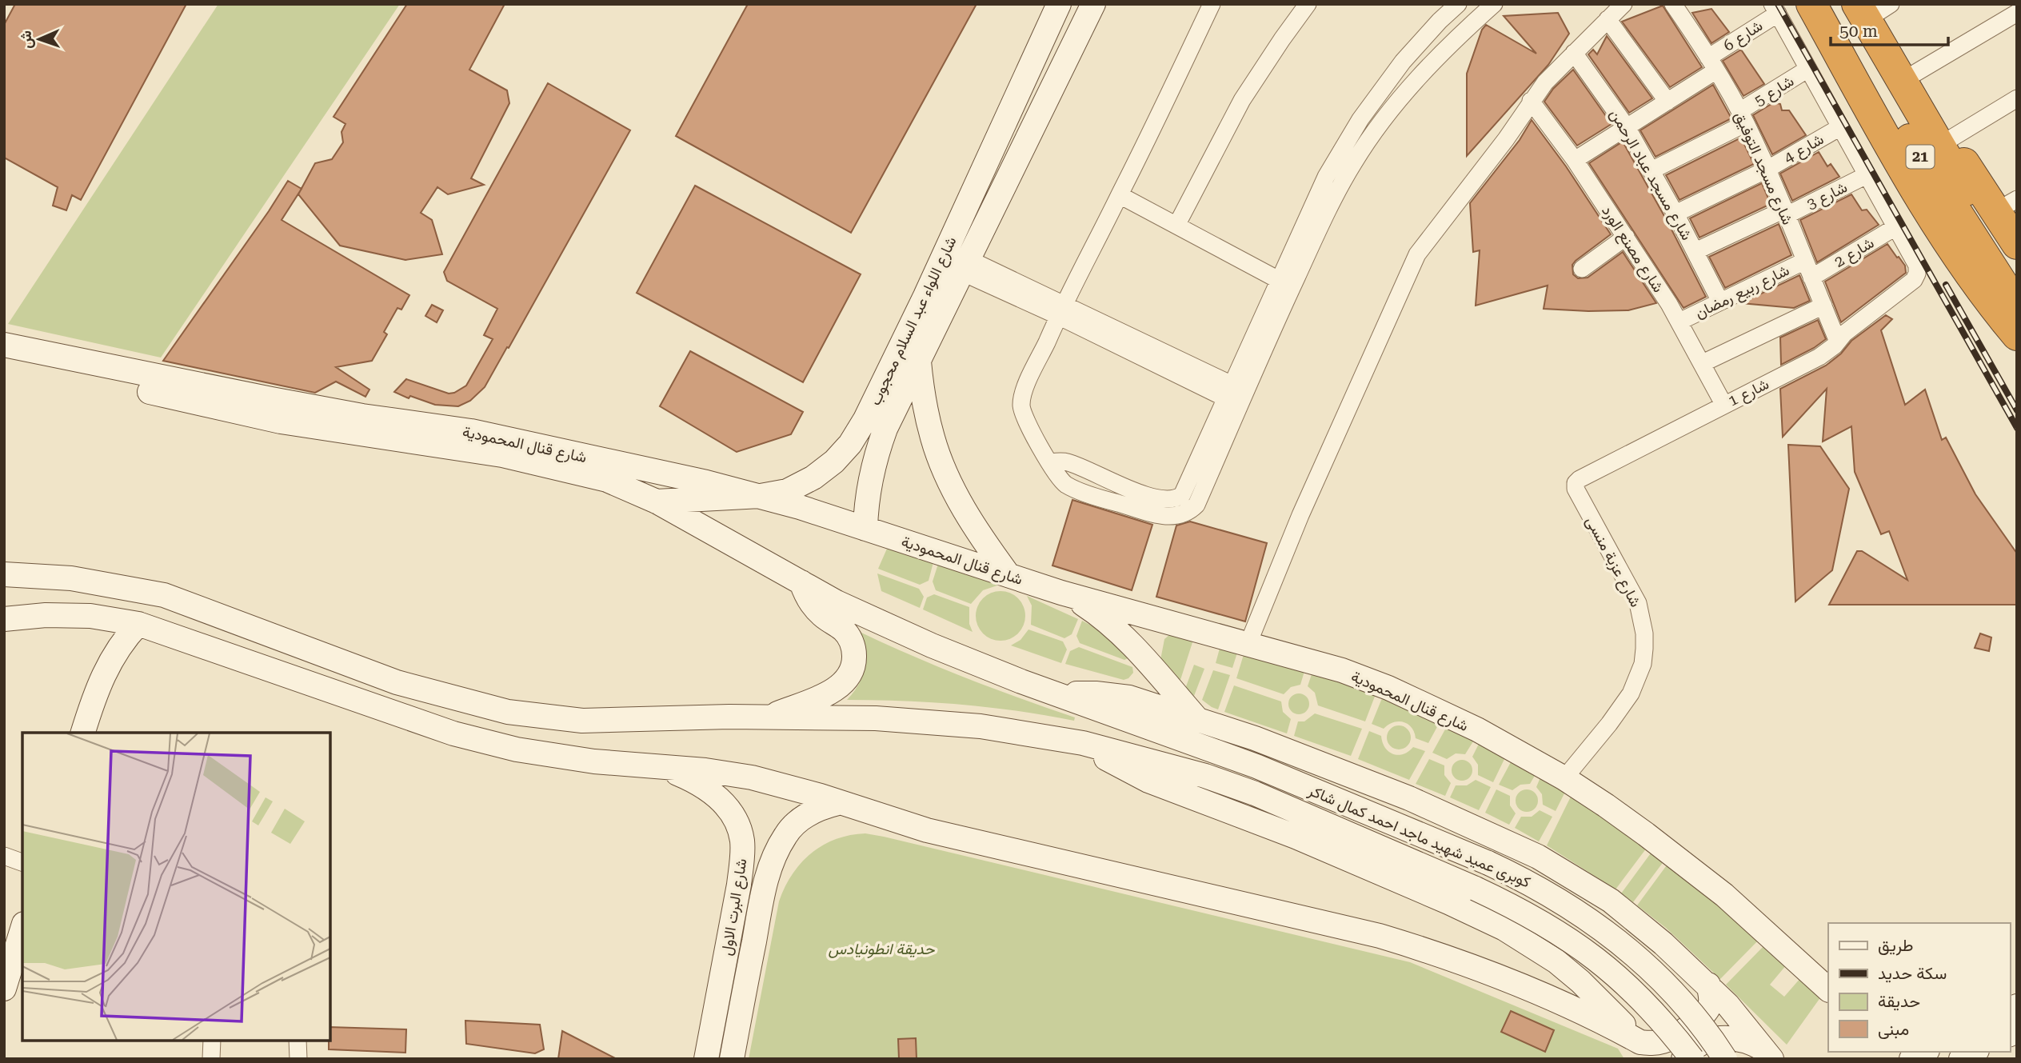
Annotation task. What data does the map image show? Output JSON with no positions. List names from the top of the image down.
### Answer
{
  "streets": {
    "highway": ["21"],
    "main road": [
      "شارع اللواء عبد السلام محجوب",
      "شارع قنال المحمودية",
      "كوبرى عميد شهيد ماجد احمد كمال شاكر",
      "شارع البرت الاول"
    ],
    "street": [
      "شارع 6",
      "شارع 5",
      "شارع 4",
      "شارع مسجد التوفيق",
      "شارع مسجد عباد الرحمن",
      "شارع 3",
      "شارع مصنع الورد",
      "شارع 2",
      "شارع ربيع رمضان",
      "شارع 1",
      "شارع عزبة منسى"
    ]
  },
  "crossings": [
    ["شارع 6", "شارع مسجد التوفيق"],
    ["شارع 6", "شارع مسجد عباد الرحمن"],
    ["شارع 6", "شارع مصنع الورد"],
    ["شارع 5", "شارع مسجد التوفيق"],
    ["شارع 5", "شارع مسجد عباد الرحمن"],
    ["شارع 4", "شارع مسجد التوفيق"],
    ["شارع 4", "شارع مسجد عباد الرحمن"],
    ["شارع مسجد التوفيق", "شارع 3"],
    ["شارع مسجد التوفيق", "شارع 2"],
    ["شارع مسجد التوفيق", "شارع ربيع رمضان"],
    ["شارع مسجد التوفيق", "شارع 1"],
    ["شارع مسجد عباد الرحمن", "شارع 3"],
    ["شارع مسجد عباد الرحمن", "شارع ربيع رمضان"],
    ["شارع مصنع الورد", "شارع ربيع رمضان"],
    ["شارع مصنع الورد", "شارع 1"],
    ["شارع 2", "شارع 1"],
    ["شارع اللواء عبد السلام محجوب", "شارع قنال المحمودية"],
    ["شارع 1", "شارع عزبة منسى"],
    ["شارع قنال المحمودية", "شارع عزبة منسى"],
    ["شارع قنال المحمودية", "كوبرى عميد شهيد ماجد احمد كمال شاكر"]
  ],
  "parks": ["حديقة انطونيادس"],
  "legend": [
    "طريق",
    "سكة حديد",
    "حديقة",
    "مبنى"
  ],
  "scale_bar": "50 m",
  "north": "left"
}
